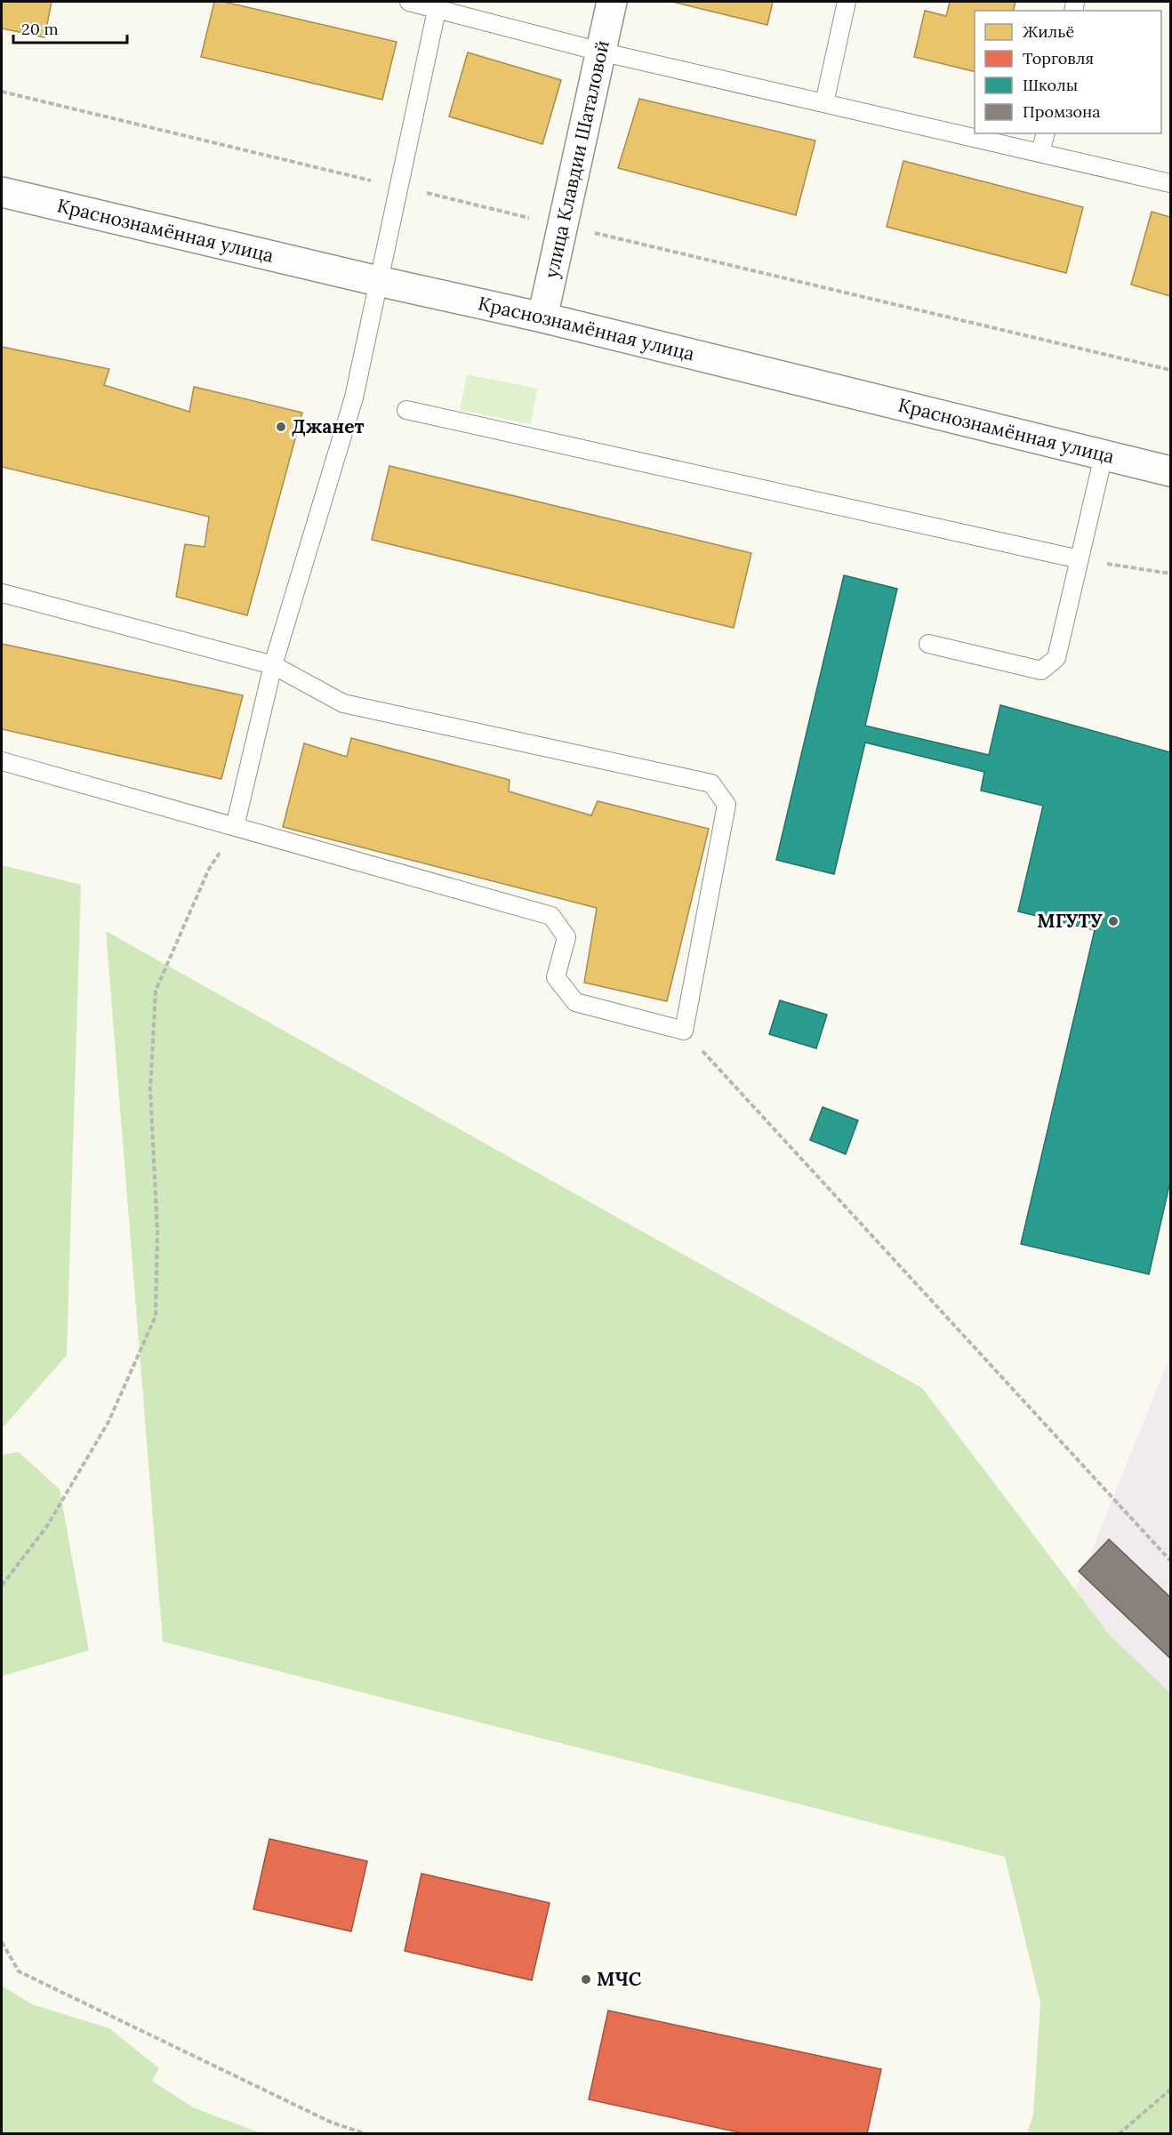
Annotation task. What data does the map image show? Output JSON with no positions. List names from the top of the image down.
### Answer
{
  "streets": {
    "street": ["улица Клавдии Шаталовой", "Краснознамённая улица"]
  },
  "crossings": [
    ["улица Клавдии Шаталовой", "Краснознамённая улица"]
  ],
  "places": ["Джанет", "МГУТУ", "МЧС"],
  "legend": [
    "Жильё",
    "Торговля",
    "Школы",
    "Промзона"
  ],
  "scale_bar": "20 m"
}
